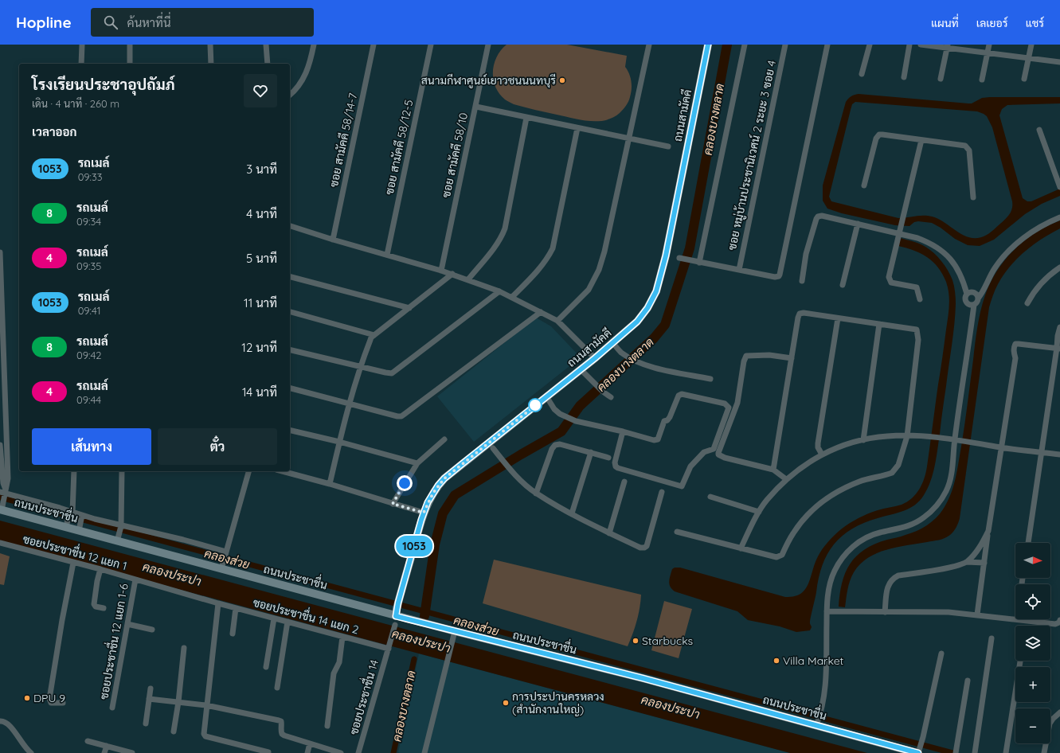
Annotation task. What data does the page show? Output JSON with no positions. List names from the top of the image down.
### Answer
{
  "streets": {
    "main road": ["ถนนสามัคคี", "ถนนประชาชื่น"],
    "street": [
      "ซอย สามัคคี 58/14-7",
      "ซอย สามัคคี 58/12-5",
      "ซอย สามัคคี 58/10",
      "ซอย หมู่บ้านประชานิเวศน์ 2 ระยะ 3 ซอย 4",
      "ซอยประชาชื่น 12 แยก 1",
      "ซอยประชาชื่น 14 แยก 2",
      "ซอยประชาชื่น 12 แยก 1-6",
      "ซอยประชาชื่น 14"
    ]
  },
  "crossings": [
    ["ถนนสามัคคี", "ถนนประชาชื่น"],
    ["ซอยประชาชื่น 12 แยก 1", "ซอยประชาชื่น 14 แยก 2"],
    ["ซอยประชาชื่น 12 แยก 1", "ซอยประชาชื่น 12 แยก 1-6"],
    ["ซอยประชาชื่น 14 แยก 2", "ซอยประชาชื่น 14"]
  ],
  "water": ["คลองบางตลาด", "คลองส่วย", "คลองประปา"],
  "places": [
    "สนามกีฬาศูนย์เยาวชนนนทบุรี",
    "Starbucks",
    "Villa Market",
    "DPU 9",
    "การประปานครหลวง (สำนักงานใหญ่)"
  ],
  "lines": ["bus line 1053"],
  "north": "right",
  "page": {
    "header": "Hopline",
    "search": "ค้นหาที่นี่",
    "nav": ["แผนที่", "เลเยอร์", "แชร์"],
    "on_map": "1053",
    "heading": [
      ["โรงเรียนประชาอุปถัมภ์", "เดิน · 4 นาที · 260 m"],
      "เวลาออก"
    ],
    "list": [
      {
        "mark": "1053",
        "name": "รถเมล์",
        "note": "09:33",
        "value": "3 นาที"
      },
      {
        "mark": "8",
        "name": "รถเมล์",
        "note": "09:34",
        "value": "4 นาที"
      },
      {
        "mark": "4",
        "name": "รถเมล์",
        "note": "09:35",
        "value": "5 นาที"
      },
      {
        "mark": "1053",
        "name": "รถเมล์",
        "note": "09:41",
        "value": "11 นาที"
      },
      {
        "mark": "8",
        "name": "รถเมล์",
        "note": "09:42",
        "value": "12 นาที"
      },
      {
        "mark": "4",
        "name": "รถเมล์",
        "note": "09:44",
        "value": "14 นาที"
      }
    ],
    "buttons": ["เส้นทาง", "ตั๋ว"],
    "map_buttons": ["+", "−"]
  }
}
